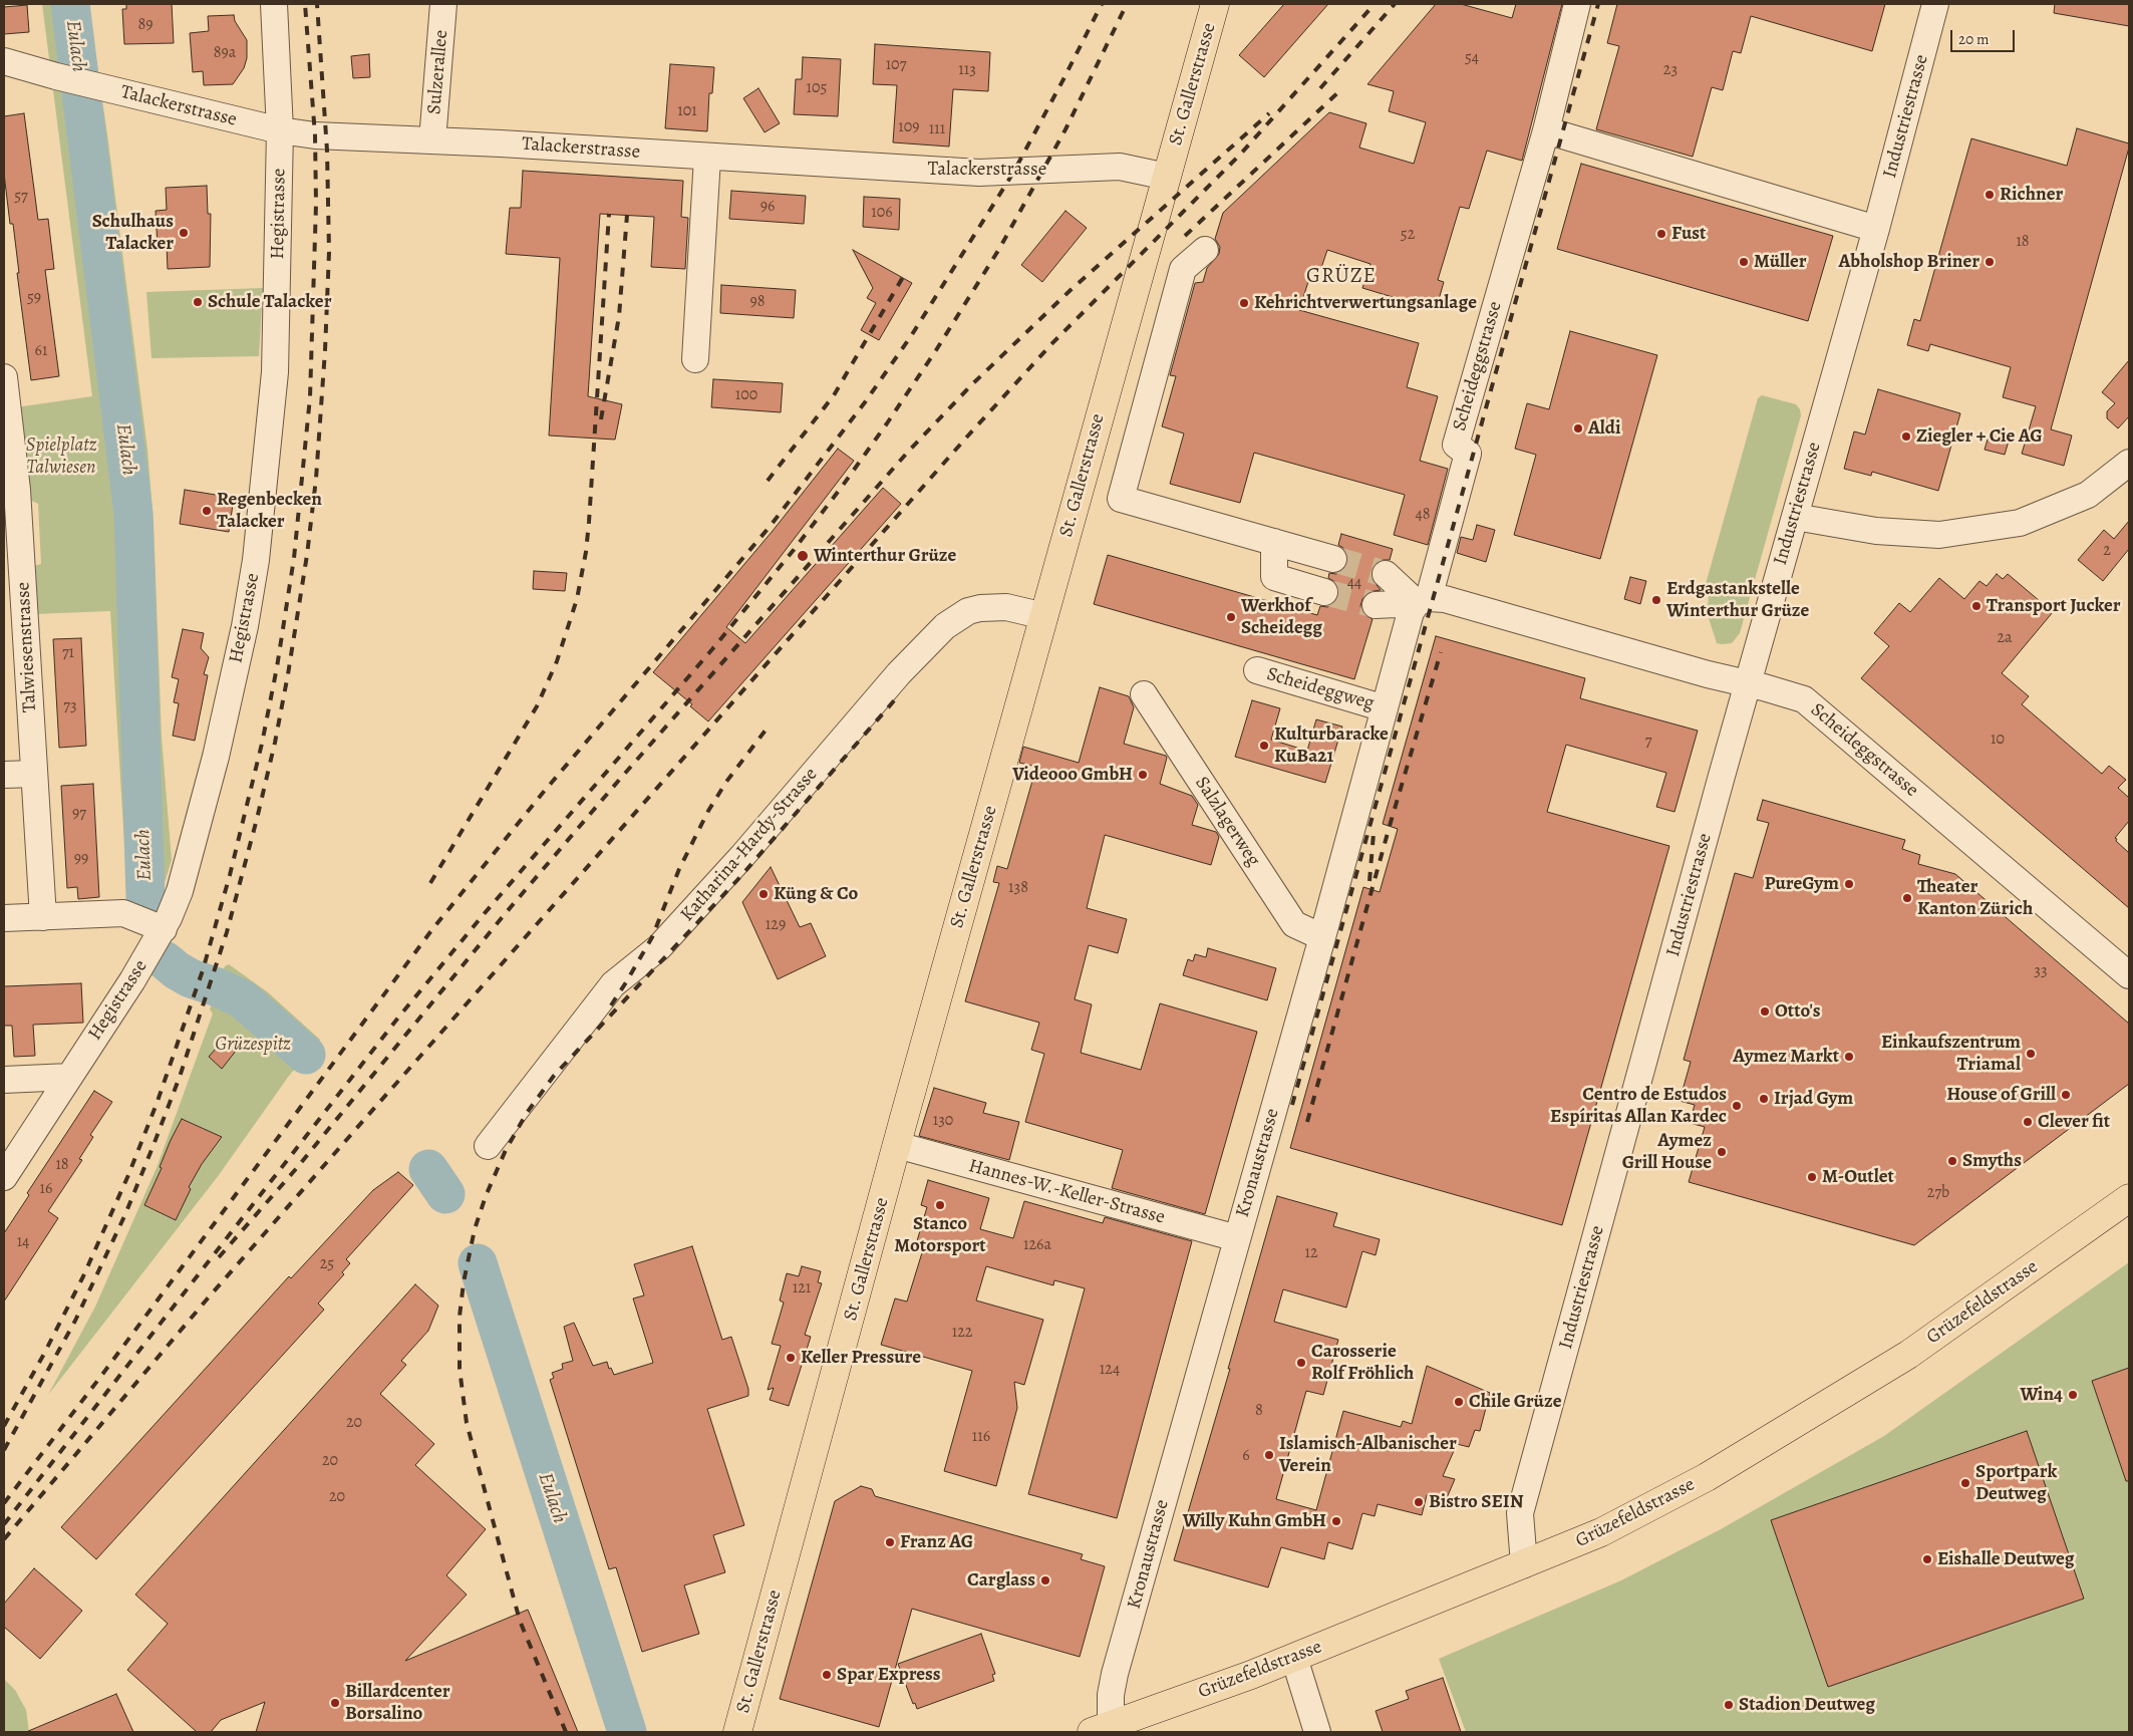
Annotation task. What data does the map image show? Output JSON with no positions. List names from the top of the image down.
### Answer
{
  "streets": {
    "main road": ["St. Gallerstrasse", "Grüzefeldstrasse"],
    "street": [
      "Sulzerallee",
      "Talackerstrasse",
      "Industriestrasse",
      "Hegistrasse",
      "Scheideggstrasse",
      "Talwiesenstrasse",
      "Scheideggweg",
      "Salzlagerweg",
      "Katharina-Hardy-Strasse",
      "Kronaustrasse",
      "Hannes-W.-Keller-Strasse"
    ]
  },
  "crossings": [
    ["Sulzerallee", "Talackerstrasse"],
    ["St. Gallerstrasse", "Talackerstrasse"],
    ["St. Gallerstrasse", "Katharina-Hardy-Strasse"],
    ["St. Gallerstrasse", "Hannes-W.-Keller-Strasse"],
    ["Talackerstrasse", "Hegistrasse"],
    ["Industriestrasse", "Scheideggstrasse"],
    ["Industriestrasse", "Grüzefeldstrasse"],
    ["Scheideggstrasse", "Kronaustrasse"],
    ["Scheideggweg", "Kronaustrasse"],
    ["Salzlagerweg", "Kronaustrasse"],
    ["Kronaustrasse", "Hannes-W.-Keller-Strasse"],
    ["Kronaustrasse", "Grüzefeldstrasse"]
  ],
  "districts": ["GRÜZE"],
  "water": ["Eulach"],
  "parks": ["Spielplatz Talwiesen", "Grüzespitz"],
  "places": [
    "Richner",
    "Schulhaus Talacker",
    "Fust",
    "Müller",
    "Abholshop Briner",
    "Schule Talacker",
    "Kehrichtverwertungsanlage",
    "Aldi",
    "Ziegler + Cie AG",
    "Regenbecken Talacker",
    "Winterthur Grüze",
    "Erdgastankstelle Winterthur Grüze",
    "Transport Jucker",
    "Werkhof Scheidegg",
    "Kulturbaracke KuBa21",
    "Videooo GmbH",
    "PureGym",
    "Küng & Co",
    "Theater Kanton Zürich",
    "Otto's",
    "Einkaufszentrum Triamal",
    "Aymez Markt",
    "House of Grill",
    "Irjad Gym",
    "Centro de Estudos Espíritas Allan Kardec",
    "Clever fit",
    "Aymez Grill House",
    "Smyths",
    "M-Outlet",
    "Stanco Motorsport",
    "Keller Pressure",
    "Carosserie Rolf Fröhlich",
    "Win4",
    "Chile Grüze",
    "Islamisch-Albanischer Verein",
    "Sportpark Deutweg",
    "Bistro SEIN",
    "Willy Kuhn GmbH",
    "Franz AG",
    "Eishalle Deutweg",
    "Carglass",
    "Spar Express",
    "Billardcenter Borsalino",
    "Stadion Deutweg"
  ],
  "house_numbers": [
    "89",
    "89a",
    "54",
    "107",
    "113",
    "23",
    "105",
    "101",
    "109",
    "111",
    "57",
    "96",
    "106",
    "52",
    "18",
    "59",
    "98",
    "61",
    "100",
    "48",
    "2",
    "44",
    "2a",
    "71",
    "73",
    "10",
    "7",
    "97",
    "99",
    "138",
    "129",
    "33",
    "130",
    "18",
    "16",
    "27b",
    "14",
    "126a",
    "12",
    "25",
    "121",
    "122",
    "124",
    "8",
    "20",
    "116",
    "6",
    "20",
    "20"
  ],
  "scale_bar": "20 m"
}
